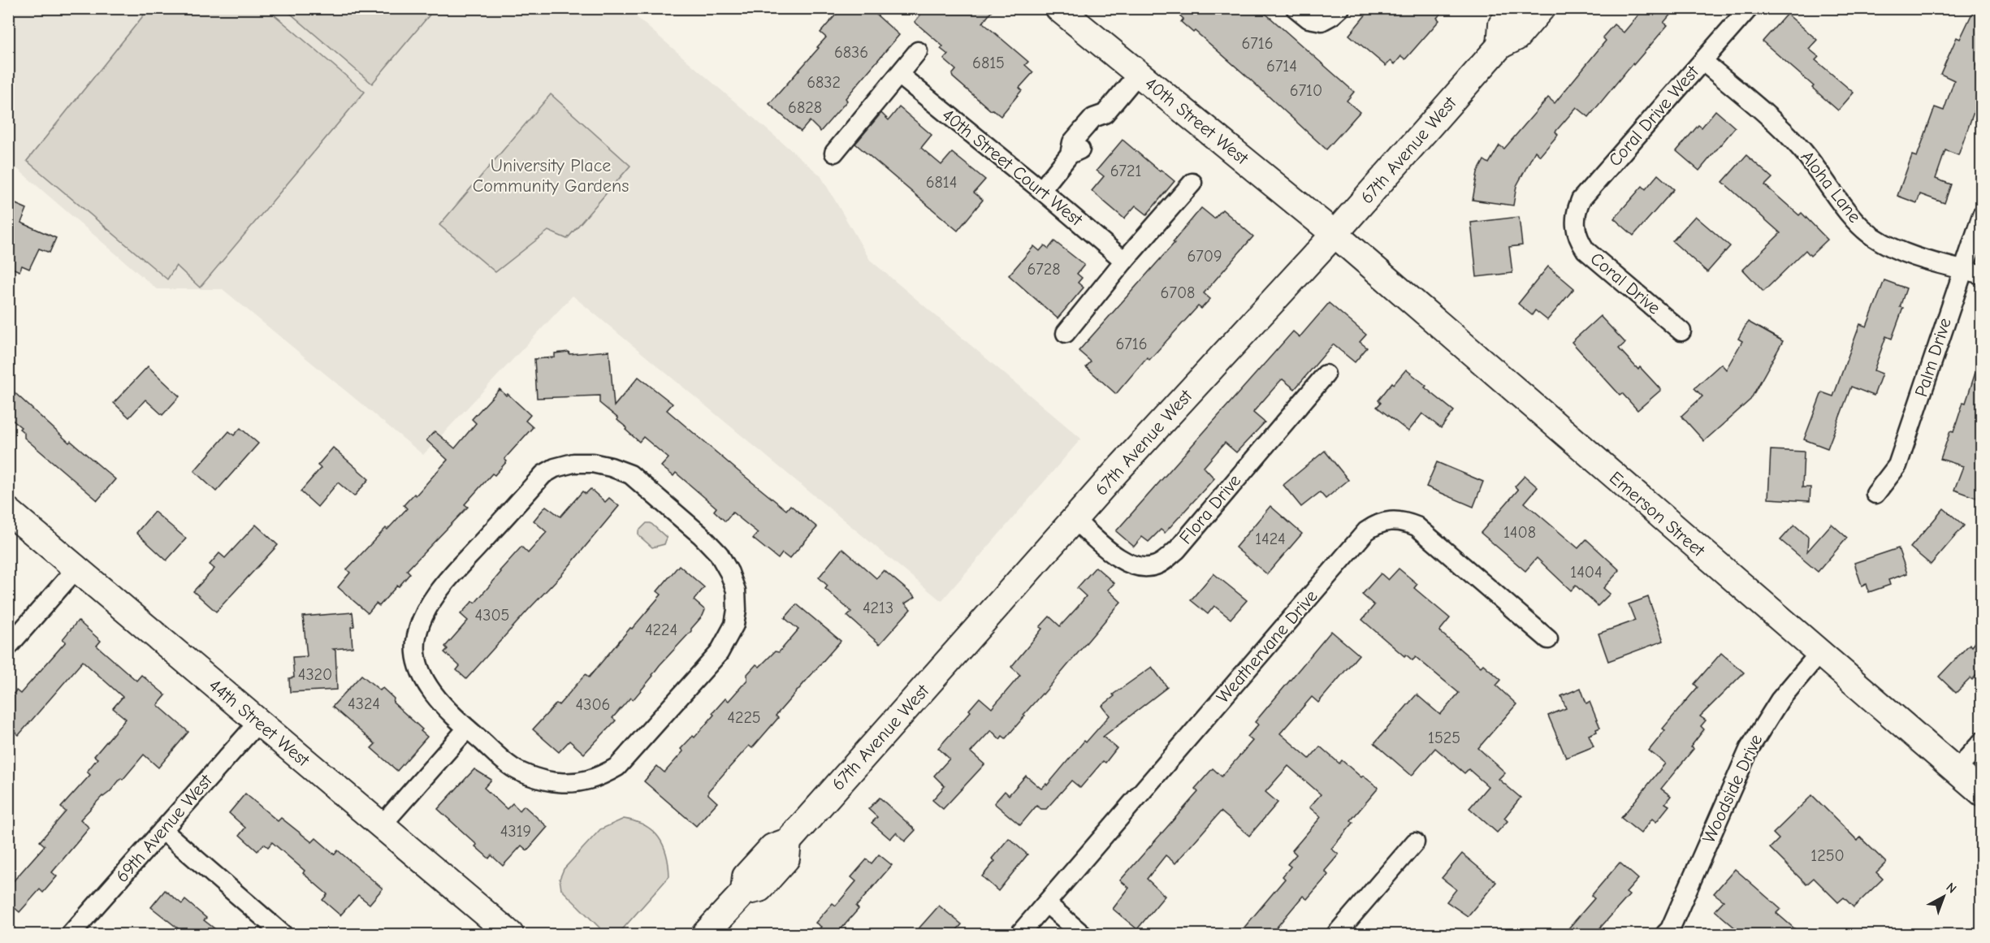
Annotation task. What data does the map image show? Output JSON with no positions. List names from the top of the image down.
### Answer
{
  "streets": {
    "street": [
      "Coral Drive West",
      "40th Street West",
      "67th Avenue West",
      "40th Street Court West",
      "Aloha Lane",
      "Coral Drive",
      "Palm Drive",
      "Flora Drive",
      "Emerson Street",
      "Weathervane Drive",
      "44th Street West",
      "Woodside Drive",
      "69th Avenue West"
    ]
  },
  "crossings": [
    ["Coral Drive West", "Aloha Lane"],
    ["Coral Drive West", "Coral Drive"],
    ["40th Street West", "67th Avenue West"],
    ["40th Street West", "Emerson Street"],
    ["67th Avenue West", "Flora Drive"],
    ["67th Avenue West", "Emerson Street"],
    ["Aloha Lane", "Palm Drive"],
    ["Emerson Street", "Woodside Drive"],
    ["44th Street West", "69th Avenue West"]
  ],
  "parks": ["University Place Community Gardens"],
  "house_numbers": [
    "6716",
    "6836",
    "6815",
    "6714",
    "6832",
    "6710",
    "6828",
    "6721",
    "6814",
    "6709",
    "6728",
    "6708",
    "6716",
    "1408",
    "1424",
    "1404",
    "4213",
    "4305",
    "4224",
    "4320",
    "4324",
    "4306",
    "4225",
    "1525",
    "4319",
    "1250"
  ],
  "north": "top right"
}
